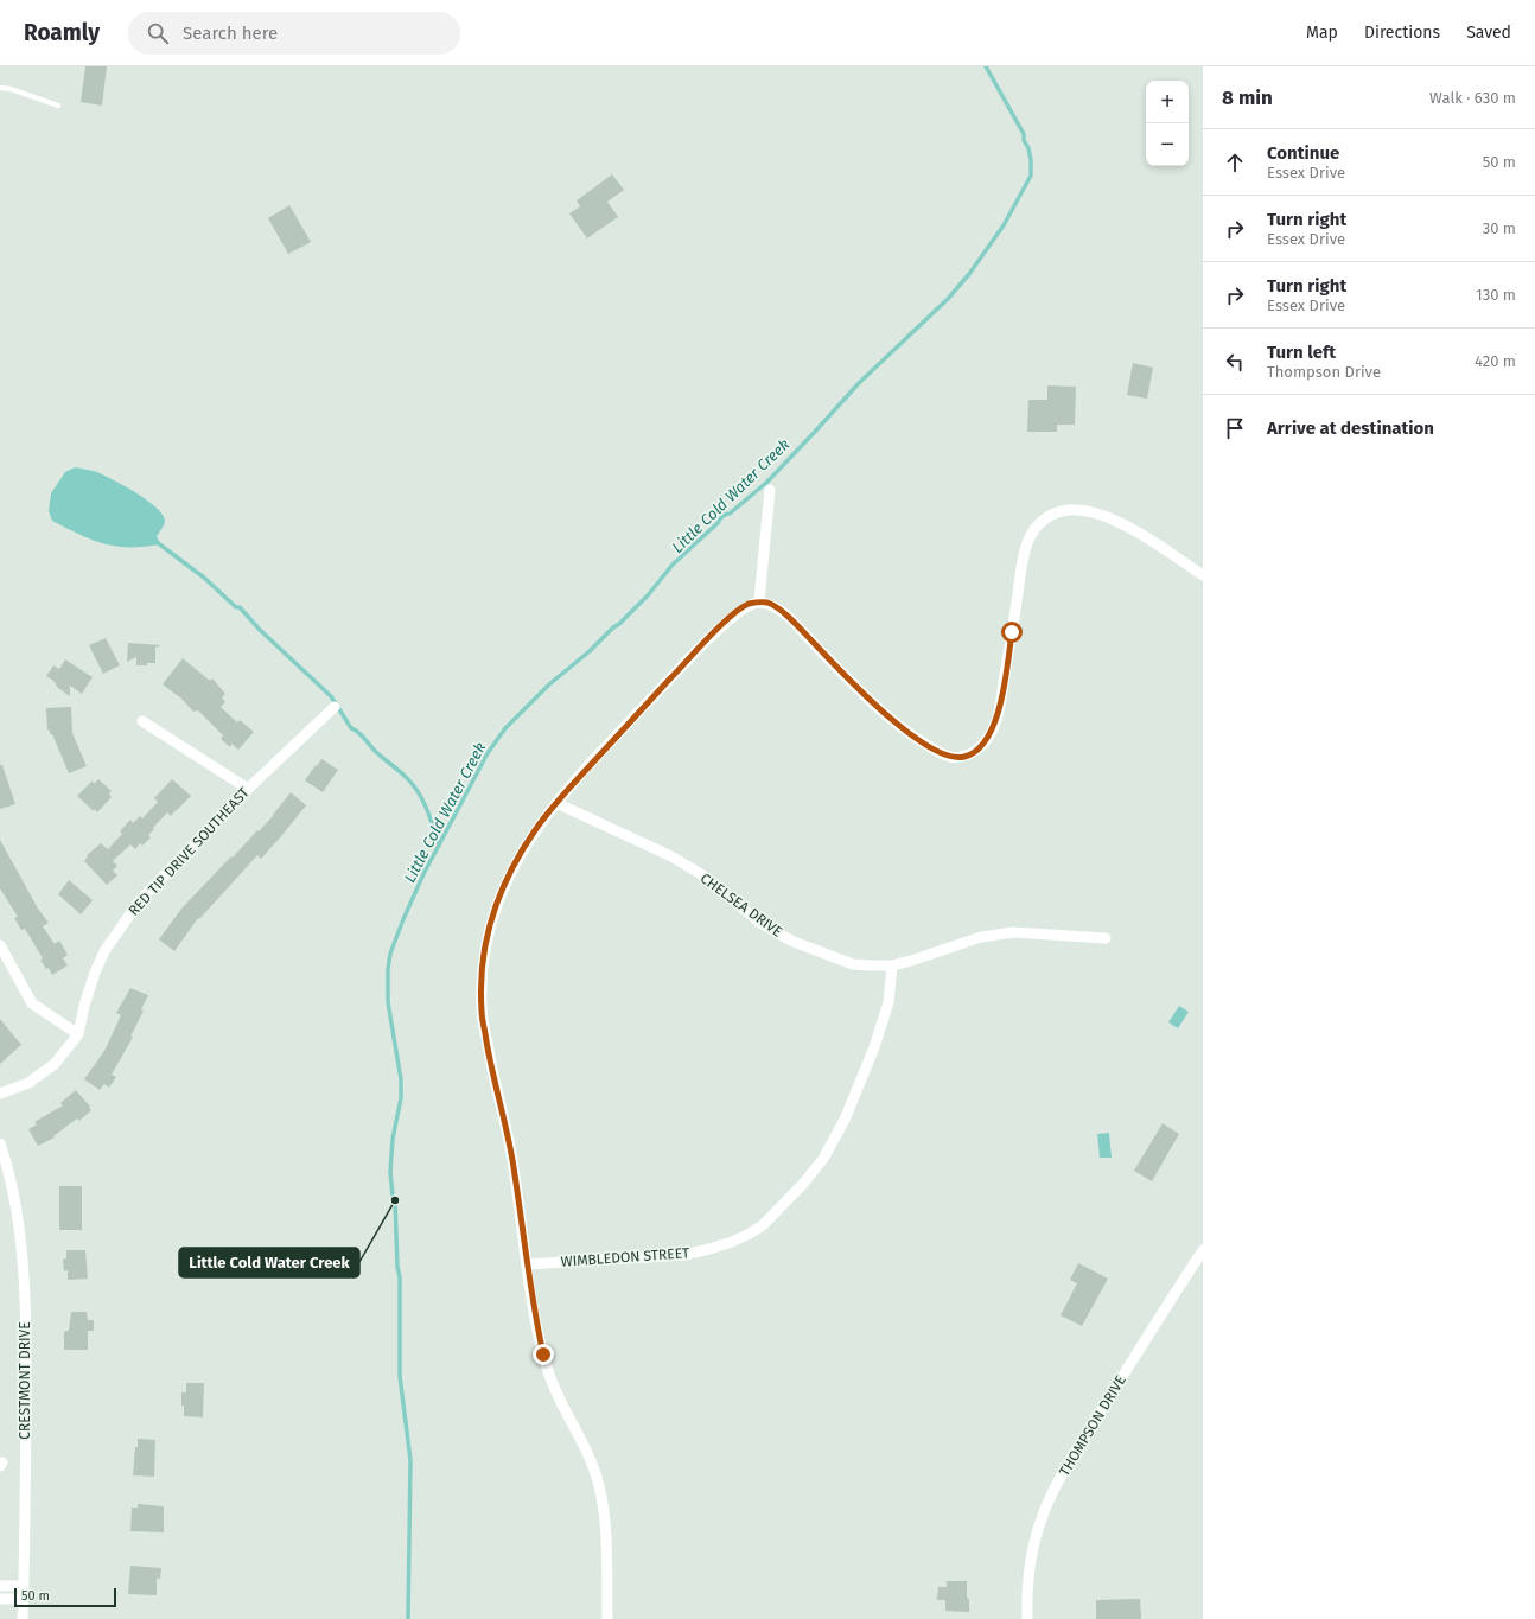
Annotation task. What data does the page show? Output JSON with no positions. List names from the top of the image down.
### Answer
{
  "streets": {
    "street": [
      "RED TIP DRIVE SOUTHEAST",
      "CHELSEA DRIVE",
      "WIMBLEDON STREET",
      "CRESTMONT DRIVE",
      "THOMPSON DRIVE"
    ]
  },
  "crossings": [
    ["CHELSEA DRIVE", "WIMBLEDON STREET"]
  ],
  "water": ["Little Cold Water Creek"],
  "places": ["Little Cold Water Creek"],
  "scale_bar": "50 m",
  "page": {
    "header": "Roamly",
    "search": "Search here",
    "nav": ["Map", "Directions", "Saved"],
    "heading": ["8 min", "Walk · 630 m"],
    "map_buttons": ["+", "−"],
    "list": [
      ["Continue", "Essex Drive", "50 m"],
      ["Turn right", "Essex Drive", "30 m"],
      ["Turn right", "Essex Drive", "130 m"],
      ["Turn left", "Thompson Drive", "420 m"],
      "Arrive at destination"
    ],
    "scale": "50 m"
  }
}
